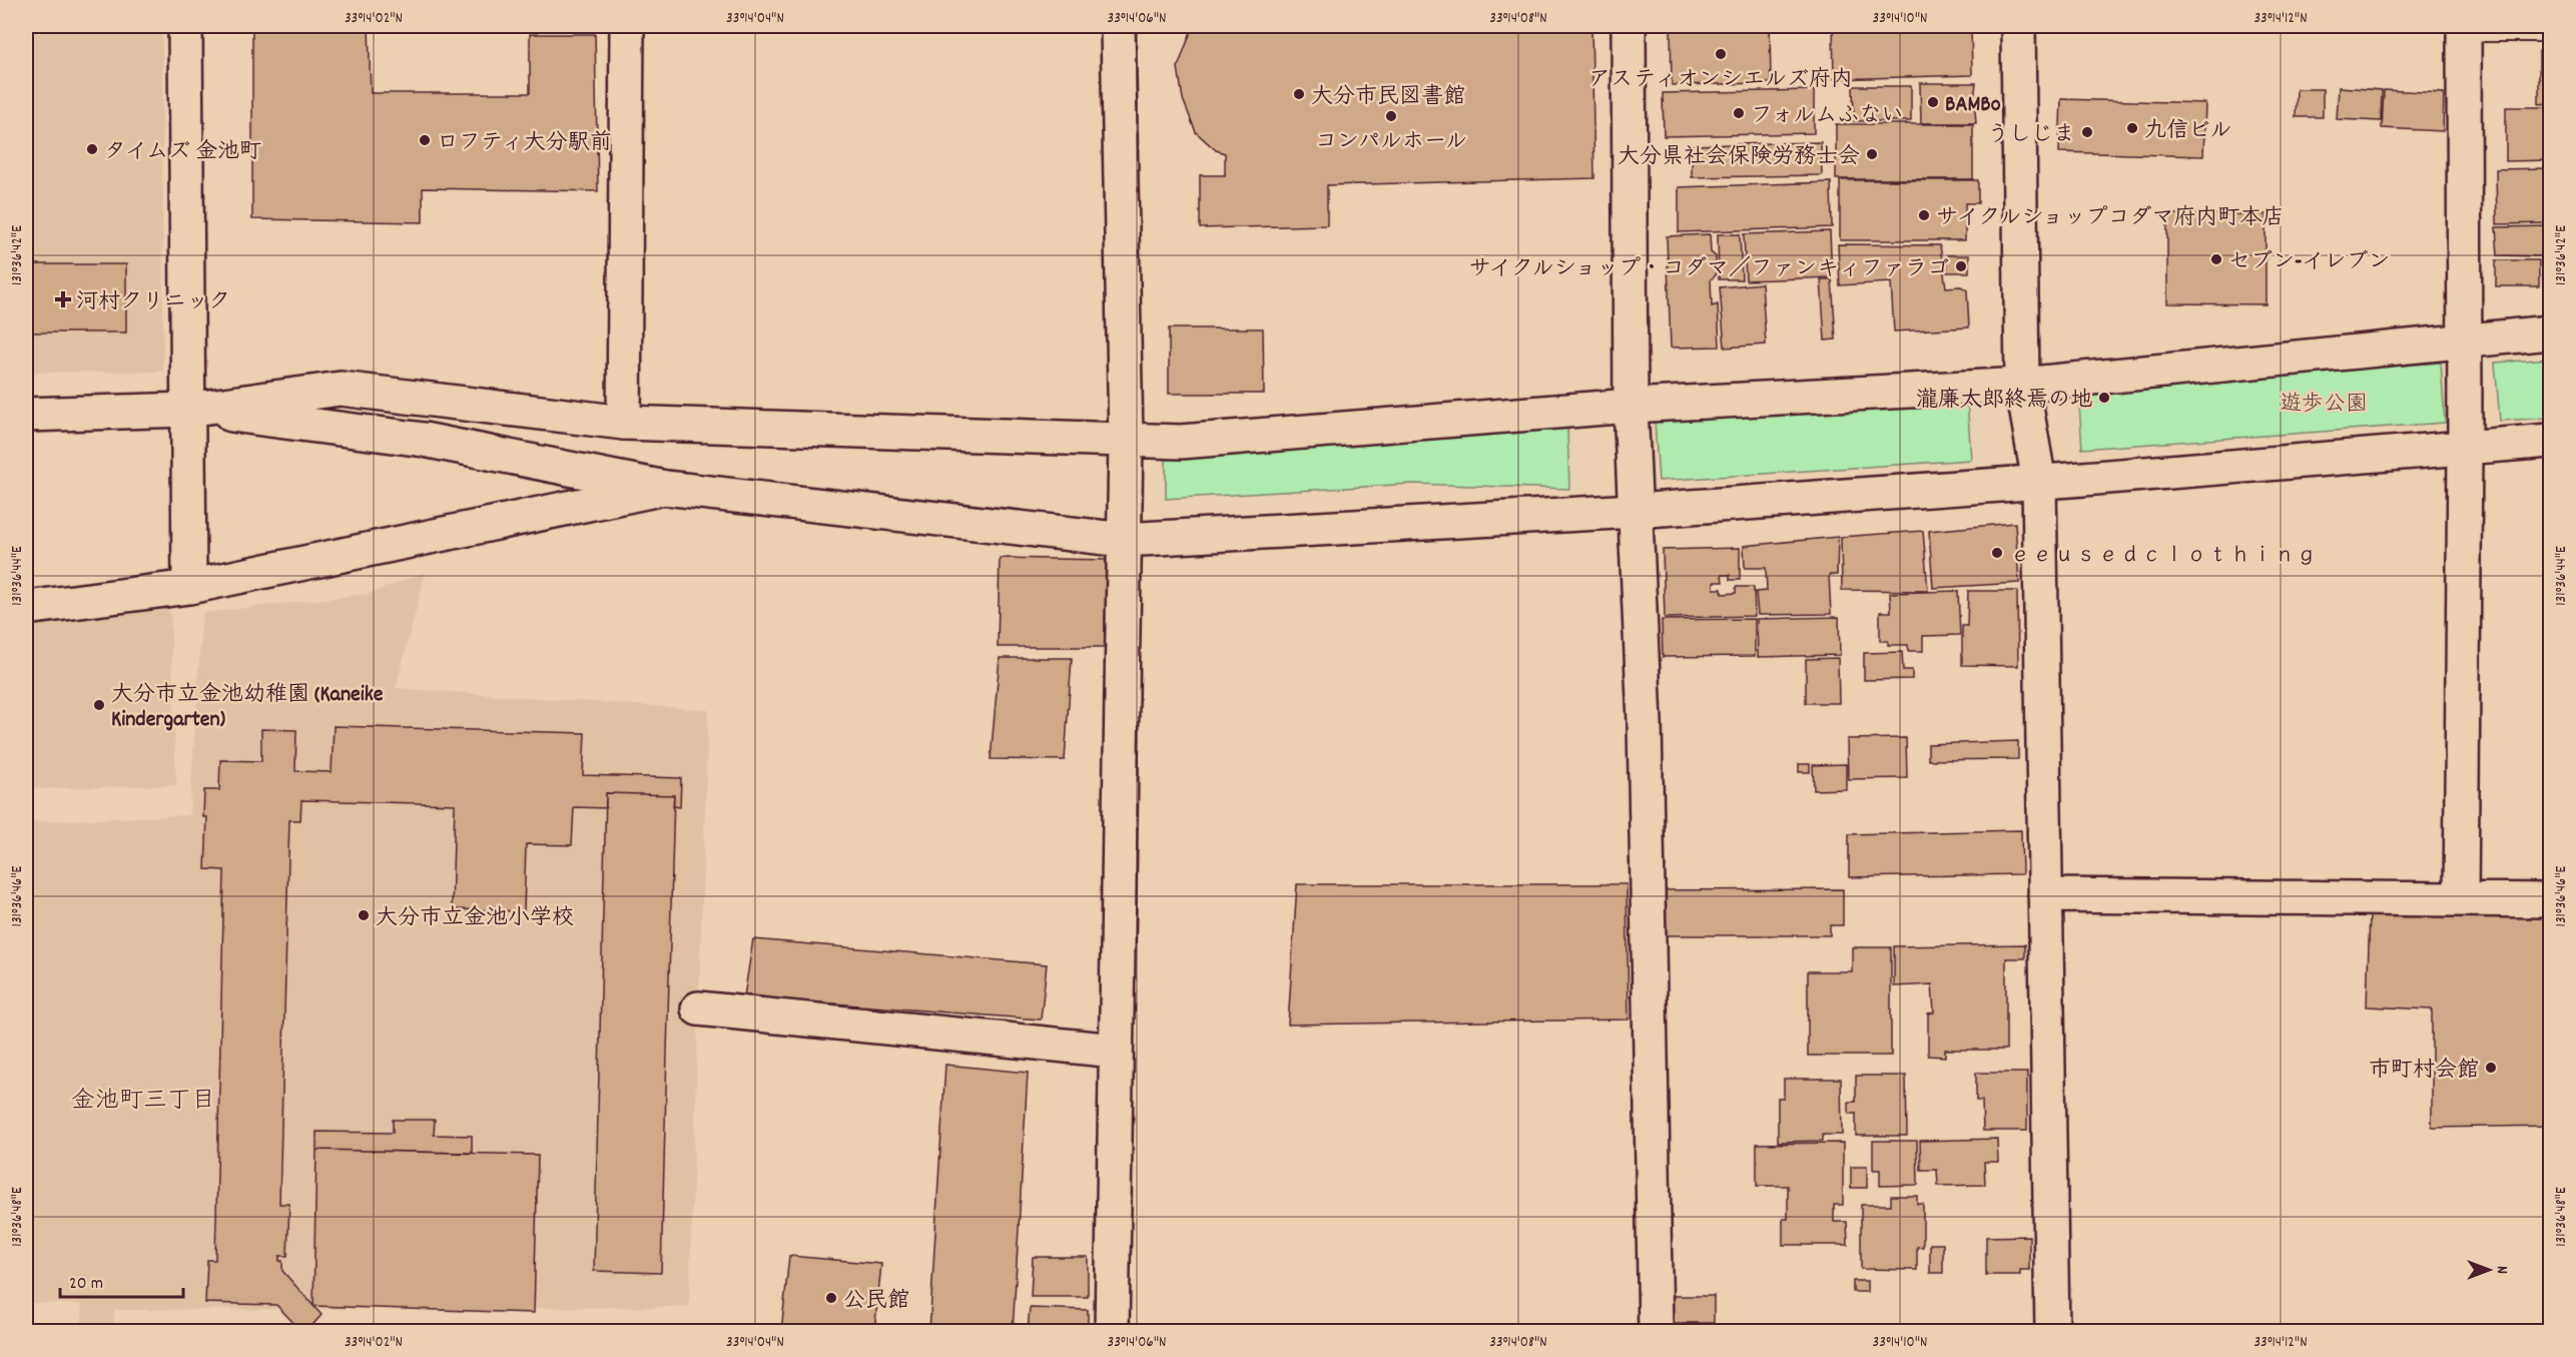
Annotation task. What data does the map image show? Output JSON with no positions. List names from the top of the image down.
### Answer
{
  "districts": ["金池町三丁目"],
  "parks": ["遊歩公園"],
  "places": {
    "other": [
      "アスティオンシエルズ府内",
      "大分市民図書館",
      "BAMBo",
      "フォルムふない",
      "コンパルホール",
      "九信ビル",
      "うしじま",
      "ロフティ大分駅前",
      "タイムズ 金池町",
      "大分県社会保険労務士会",
      "サイクルショップコダマ府内町本店",
      "セブン-イレブン",
      "サイクルショップ・コダマ／ファンキィファラゴ",
      "瀧廉太郎終焉の地",
      "ｅｅｕｓｅｄｃｌｏｔｈｉｎｇ",
      "大分市立金池幼稚園 (Kaneike Kindergarten)",
      "大分市立金池小学校",
      "市町村会館",
      "公民館"
    ],
    "health": ["河村クリニック"]
  },
  "scale_bar": "20 m",
  "north": "right",
  "coordinates": [
    "33°14'02\"N",
    "33°14'04\"N",
    "33°14'06\"N",
    "33°14'08\"N",
    "33°14'10\"N",
    "33°14'12\"N",
    "131°36'42\"E",
    "131°36'44\"E",
    "131°36'46\"E",
    "131°36'48\"E"
  ]
}
